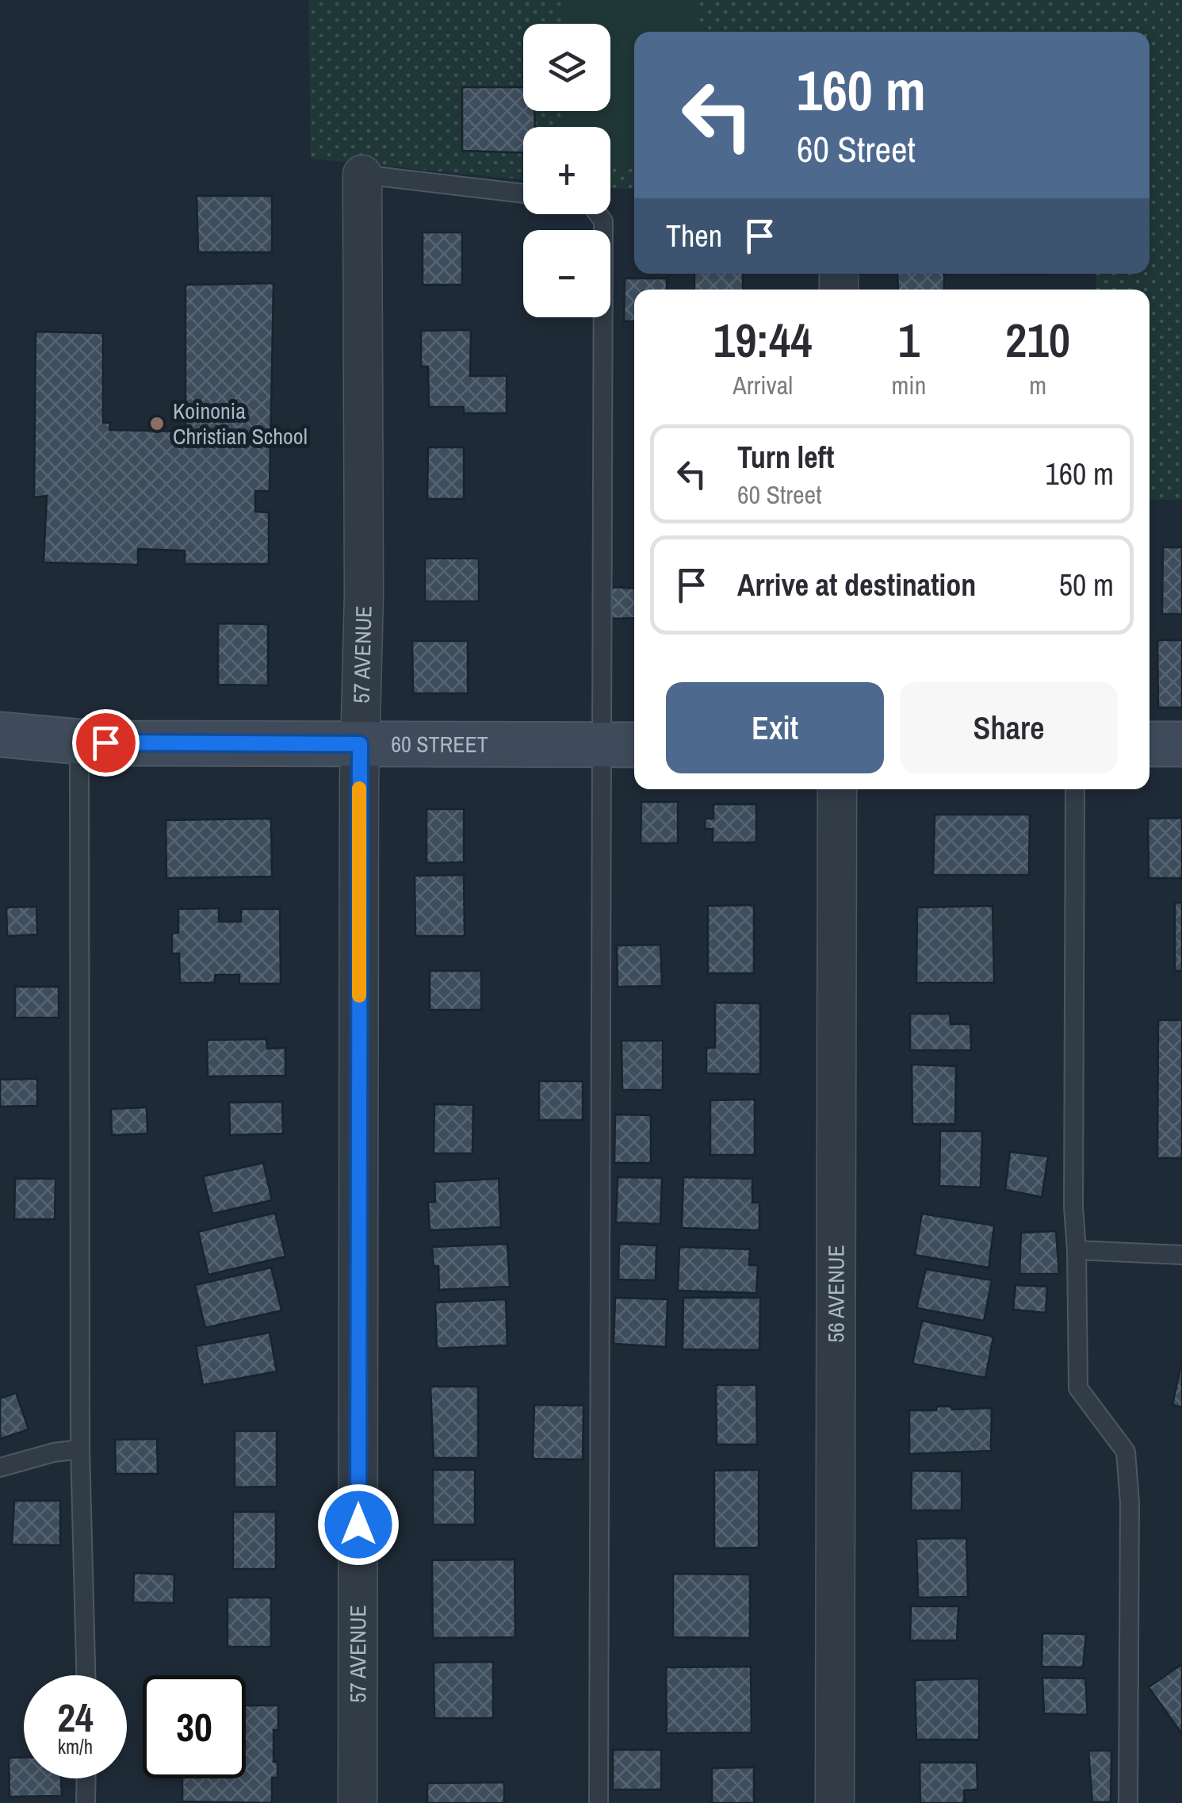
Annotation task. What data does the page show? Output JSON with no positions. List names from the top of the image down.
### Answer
{
  "streets": {
    "main road": ["60 STREET"],
    "street": ["57 AVENUE", "56 AVENUE"]
  },
  "crossings": [
    ["57 AVENUE", "60 STREET"]
  ],
  "places": ["Koinonia Christian School"],
  "page": {
    "map_buttons": ["+", "−"],
    "turn": ["160 m", "60 Street"],
    "then": "Then",
    "eta": [
      "19:44",
      "Arrival",
      "1",
      "min",
      "210",
      "m"
    ],
    "list": [
      {
        "name": "Turn left",
        "note": "60 Street",
        "value": "160 m"
      },
      {
        "name": "Arrive at destination",
        "value": "50 m"
      }
    ],
    "buttons": ["Exit", "Share"],
    "speed": "24 km/h",
    "limit": "30"
  }
}
